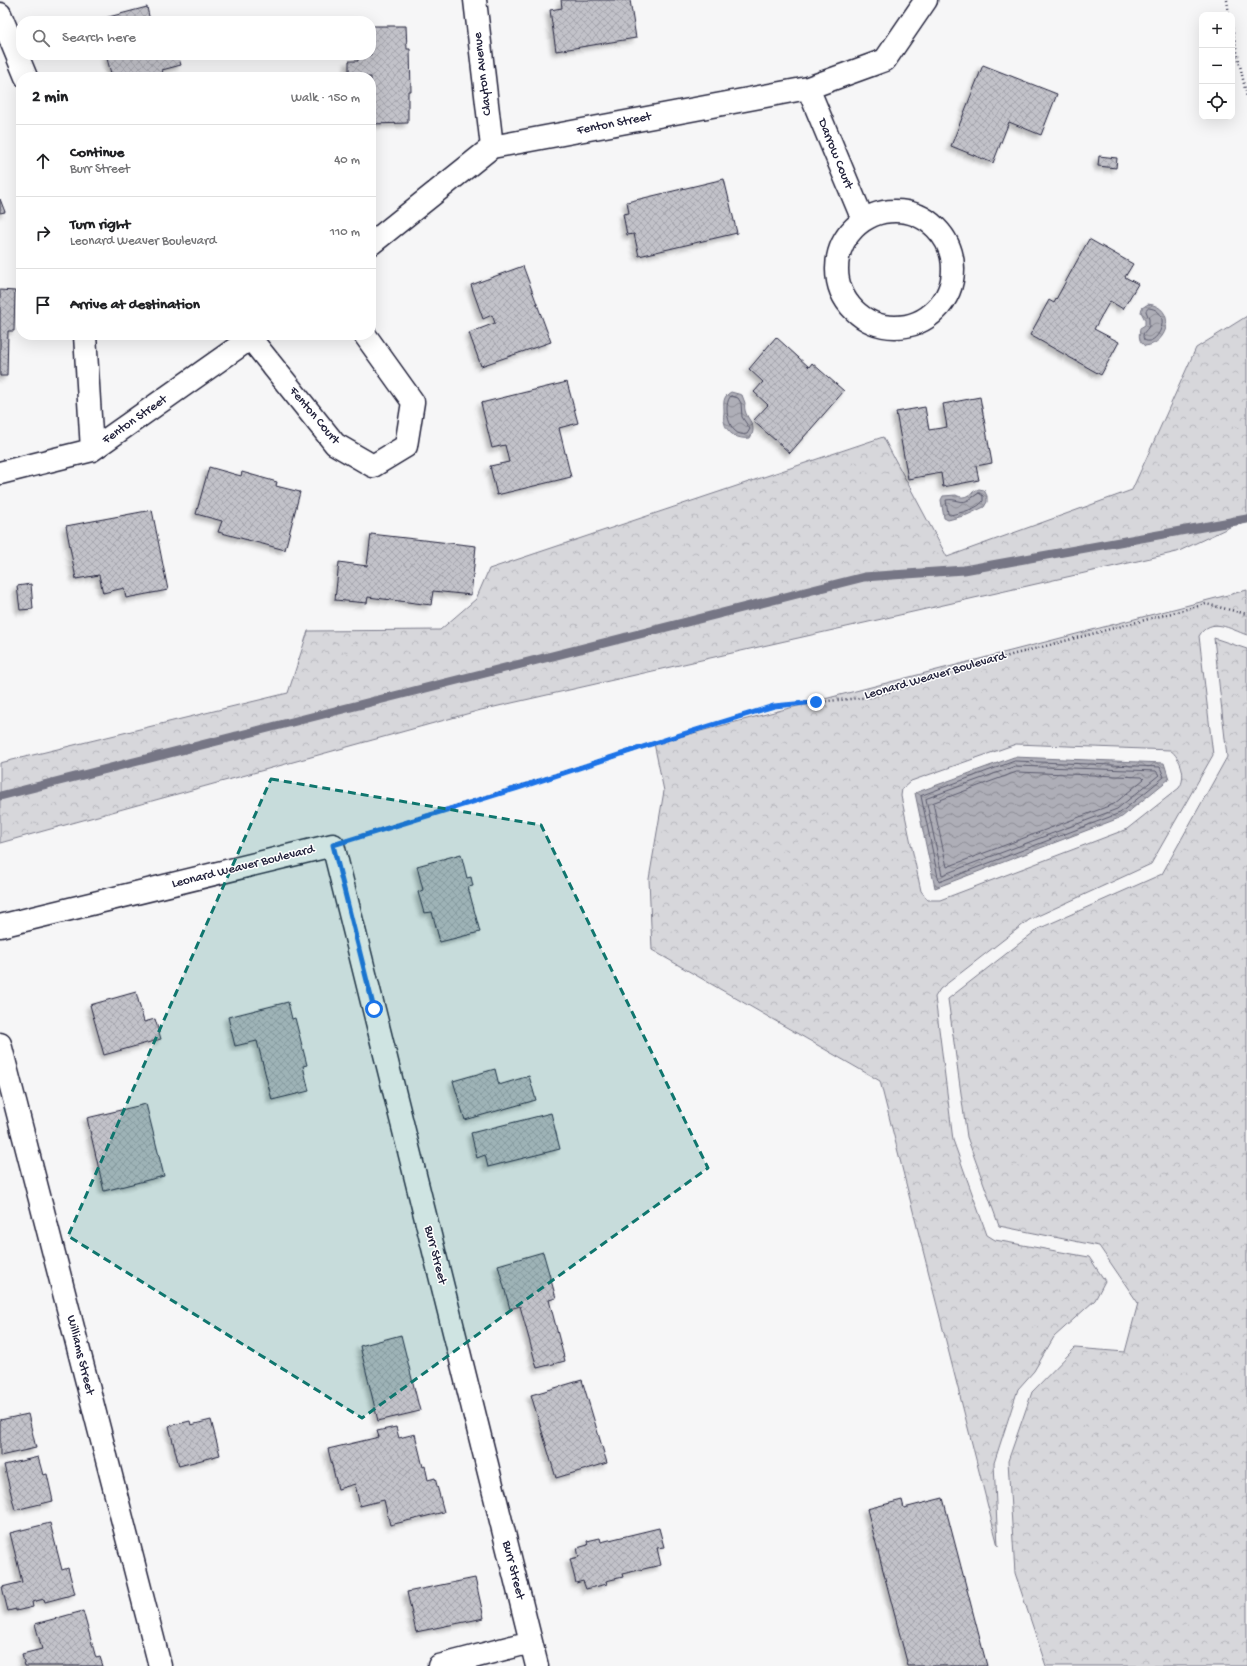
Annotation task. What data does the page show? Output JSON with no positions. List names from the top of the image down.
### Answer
{
  "streets": {
    "street": [
      "Clayton Avenue",
      "Fenton Street",
      "Darrow Court",
      "Fenton Court",
      "Leonard Weaver Boulevard",
      "Burr Street",
      "Williams Street"
    ]
  },
  "crossings": [
    ["Clayton Avenue", "Fenton Street"],
    ["Fenton Street", "Darrow Court"],
    ["Leonard Weaver Boulevard", "Burr Street"]
  ],
  "page": {
    "map_buttons": ["+", "−"],
    "search": "Search here",
    "heading": ["2 min", "Walk · 150 m"],
    "list": [
      ["Continue", "Burr Street", "40 m"],
      ["Turn right", "Leonard Weaver Boulevard", "110 m"],
      "Arrive at destination"
    ]
  }
}
